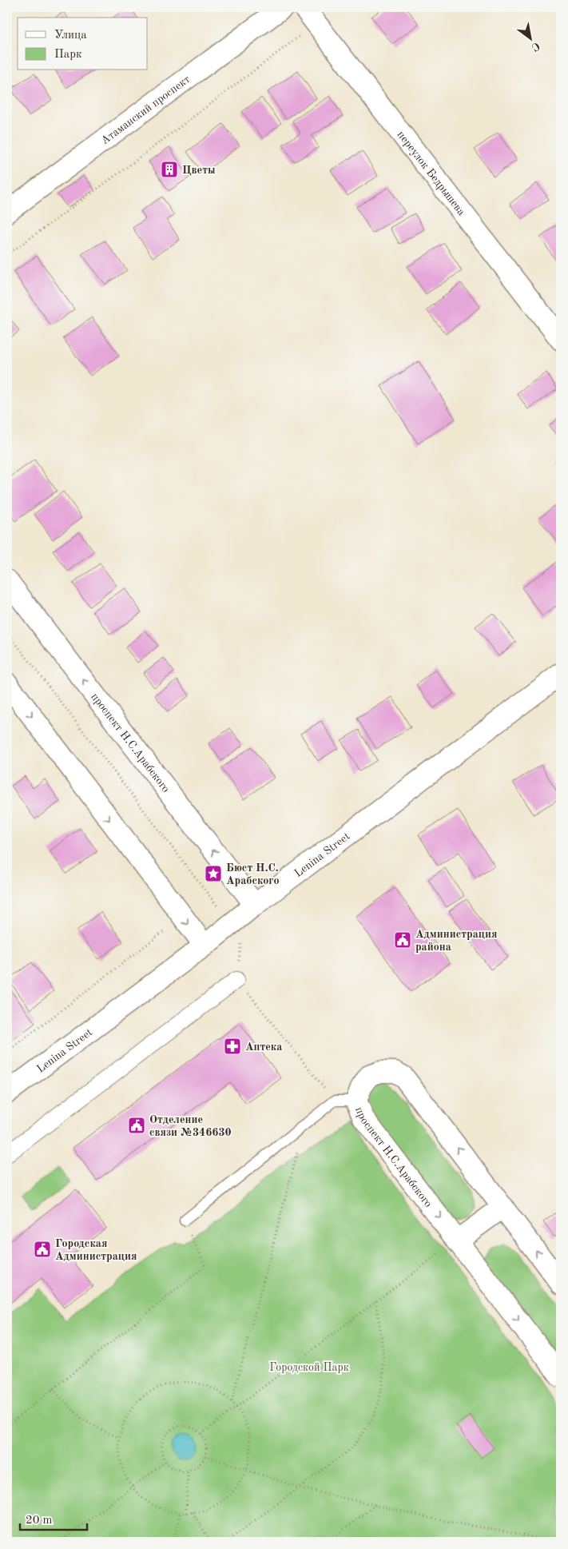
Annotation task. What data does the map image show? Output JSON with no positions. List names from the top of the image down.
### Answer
{
  "streets": {
    "street": [
      "Атаманский проспект",
      "переулок Бедрышева",
      "проспект Н.С.Арабского",
      "Lenina Street"
    ]
  },
  "crossings": [
    ["проспект Н.С.Арабского", "Lenina Street"]
  ],
  "parks": ["Городской Парк"],
  "places": {
    "building": ["Цветы"],
    "place": ["Бюст Н.С. Арабского"],
    "public building": ["Администрация района", "Отделение связи №346630", "Городская Администрация"],
    "pharmacy": ["Аптека"]
  },
  "legend": ["Улица", "Парк"],
  "scale_bar": "20 m",
  "north": "bottom right"
}
